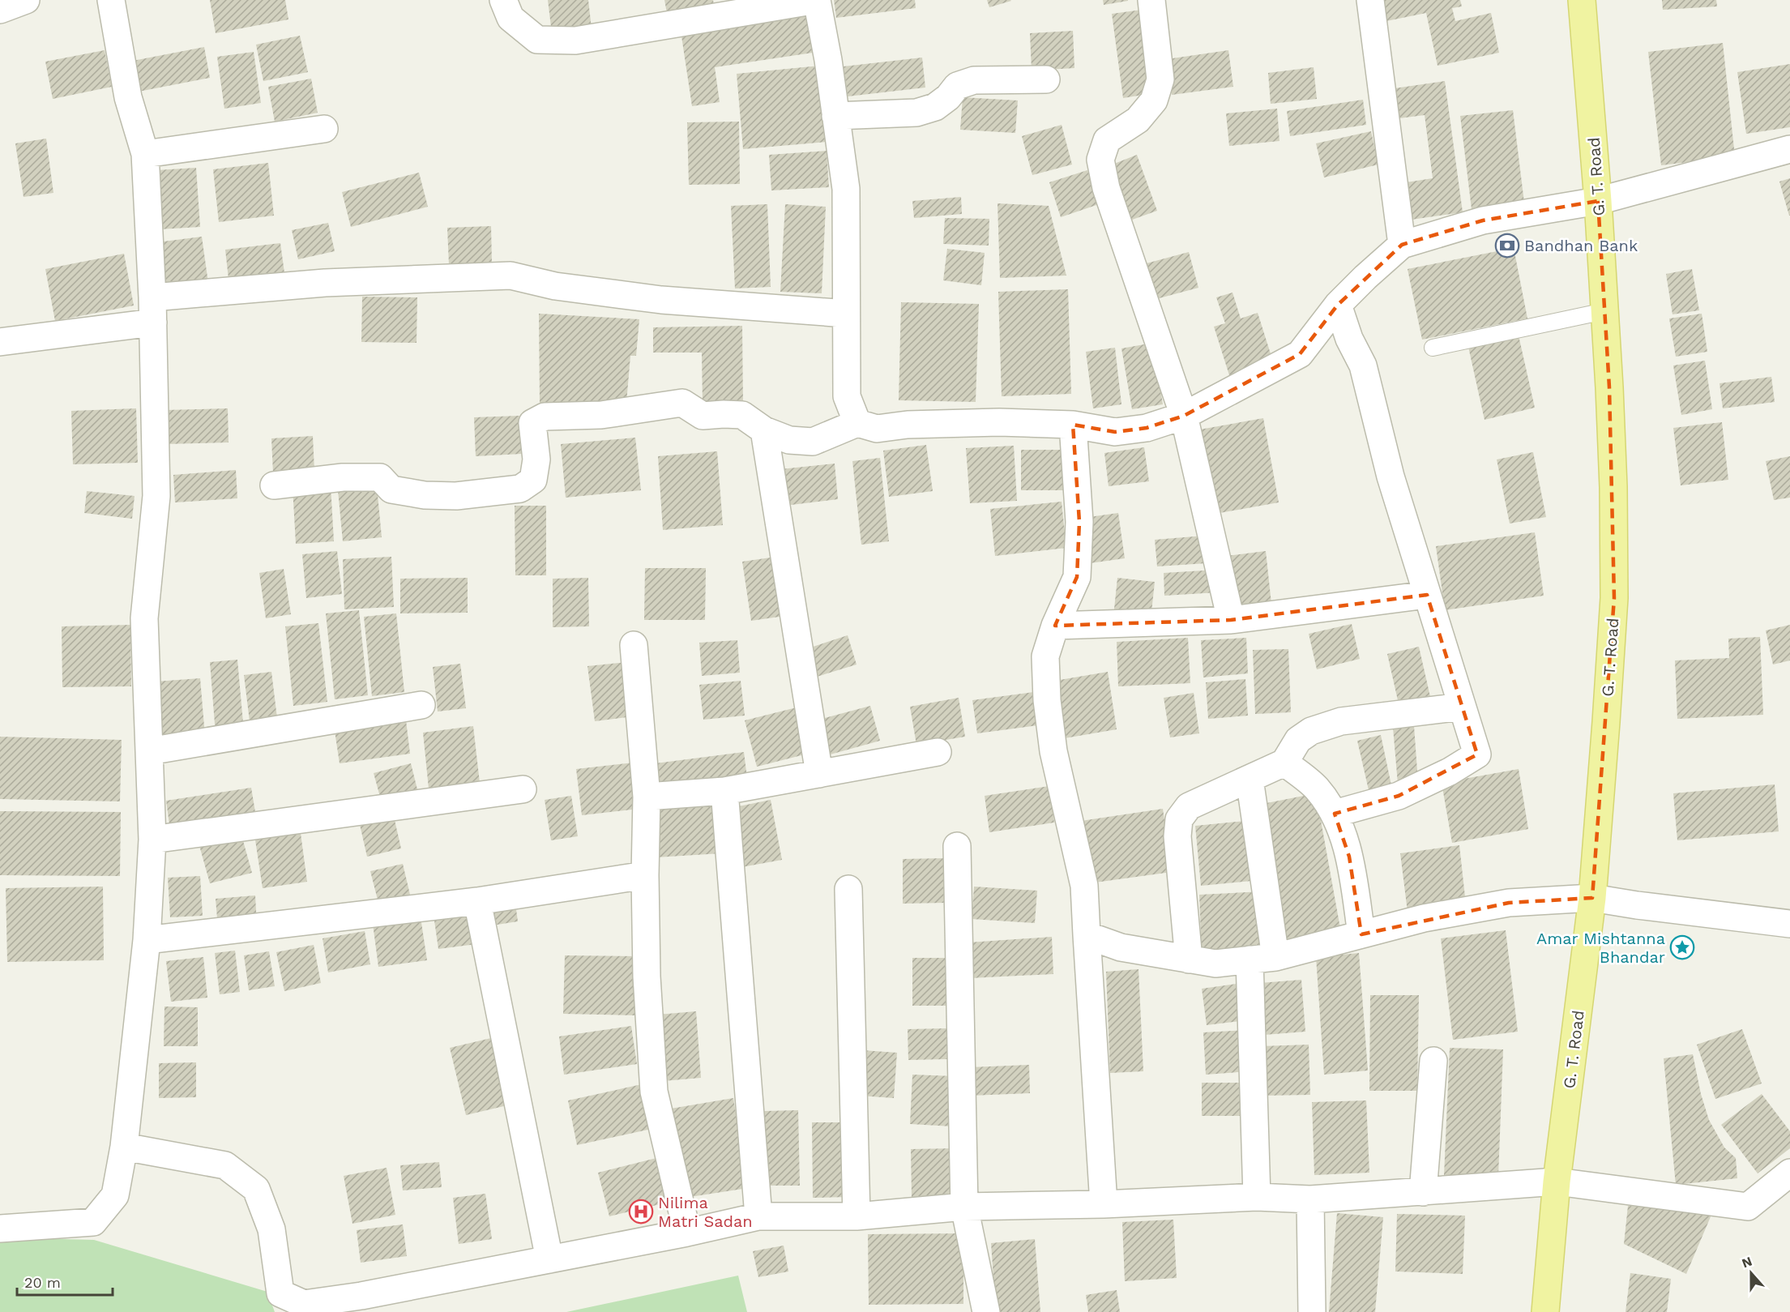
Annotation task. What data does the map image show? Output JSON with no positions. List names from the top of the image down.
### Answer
{
  "streets": {
    "main road": ["G. T. Road"]
  },
  "places": {
    "bank": ["Bandhan Bank"],
    "place": ["Amar Mishtanna Bhandar"],
    "hospital": ["Nilima Matri Sadan"]
  },
  "scale_bar": "20 m",
  "north": "top"
}
